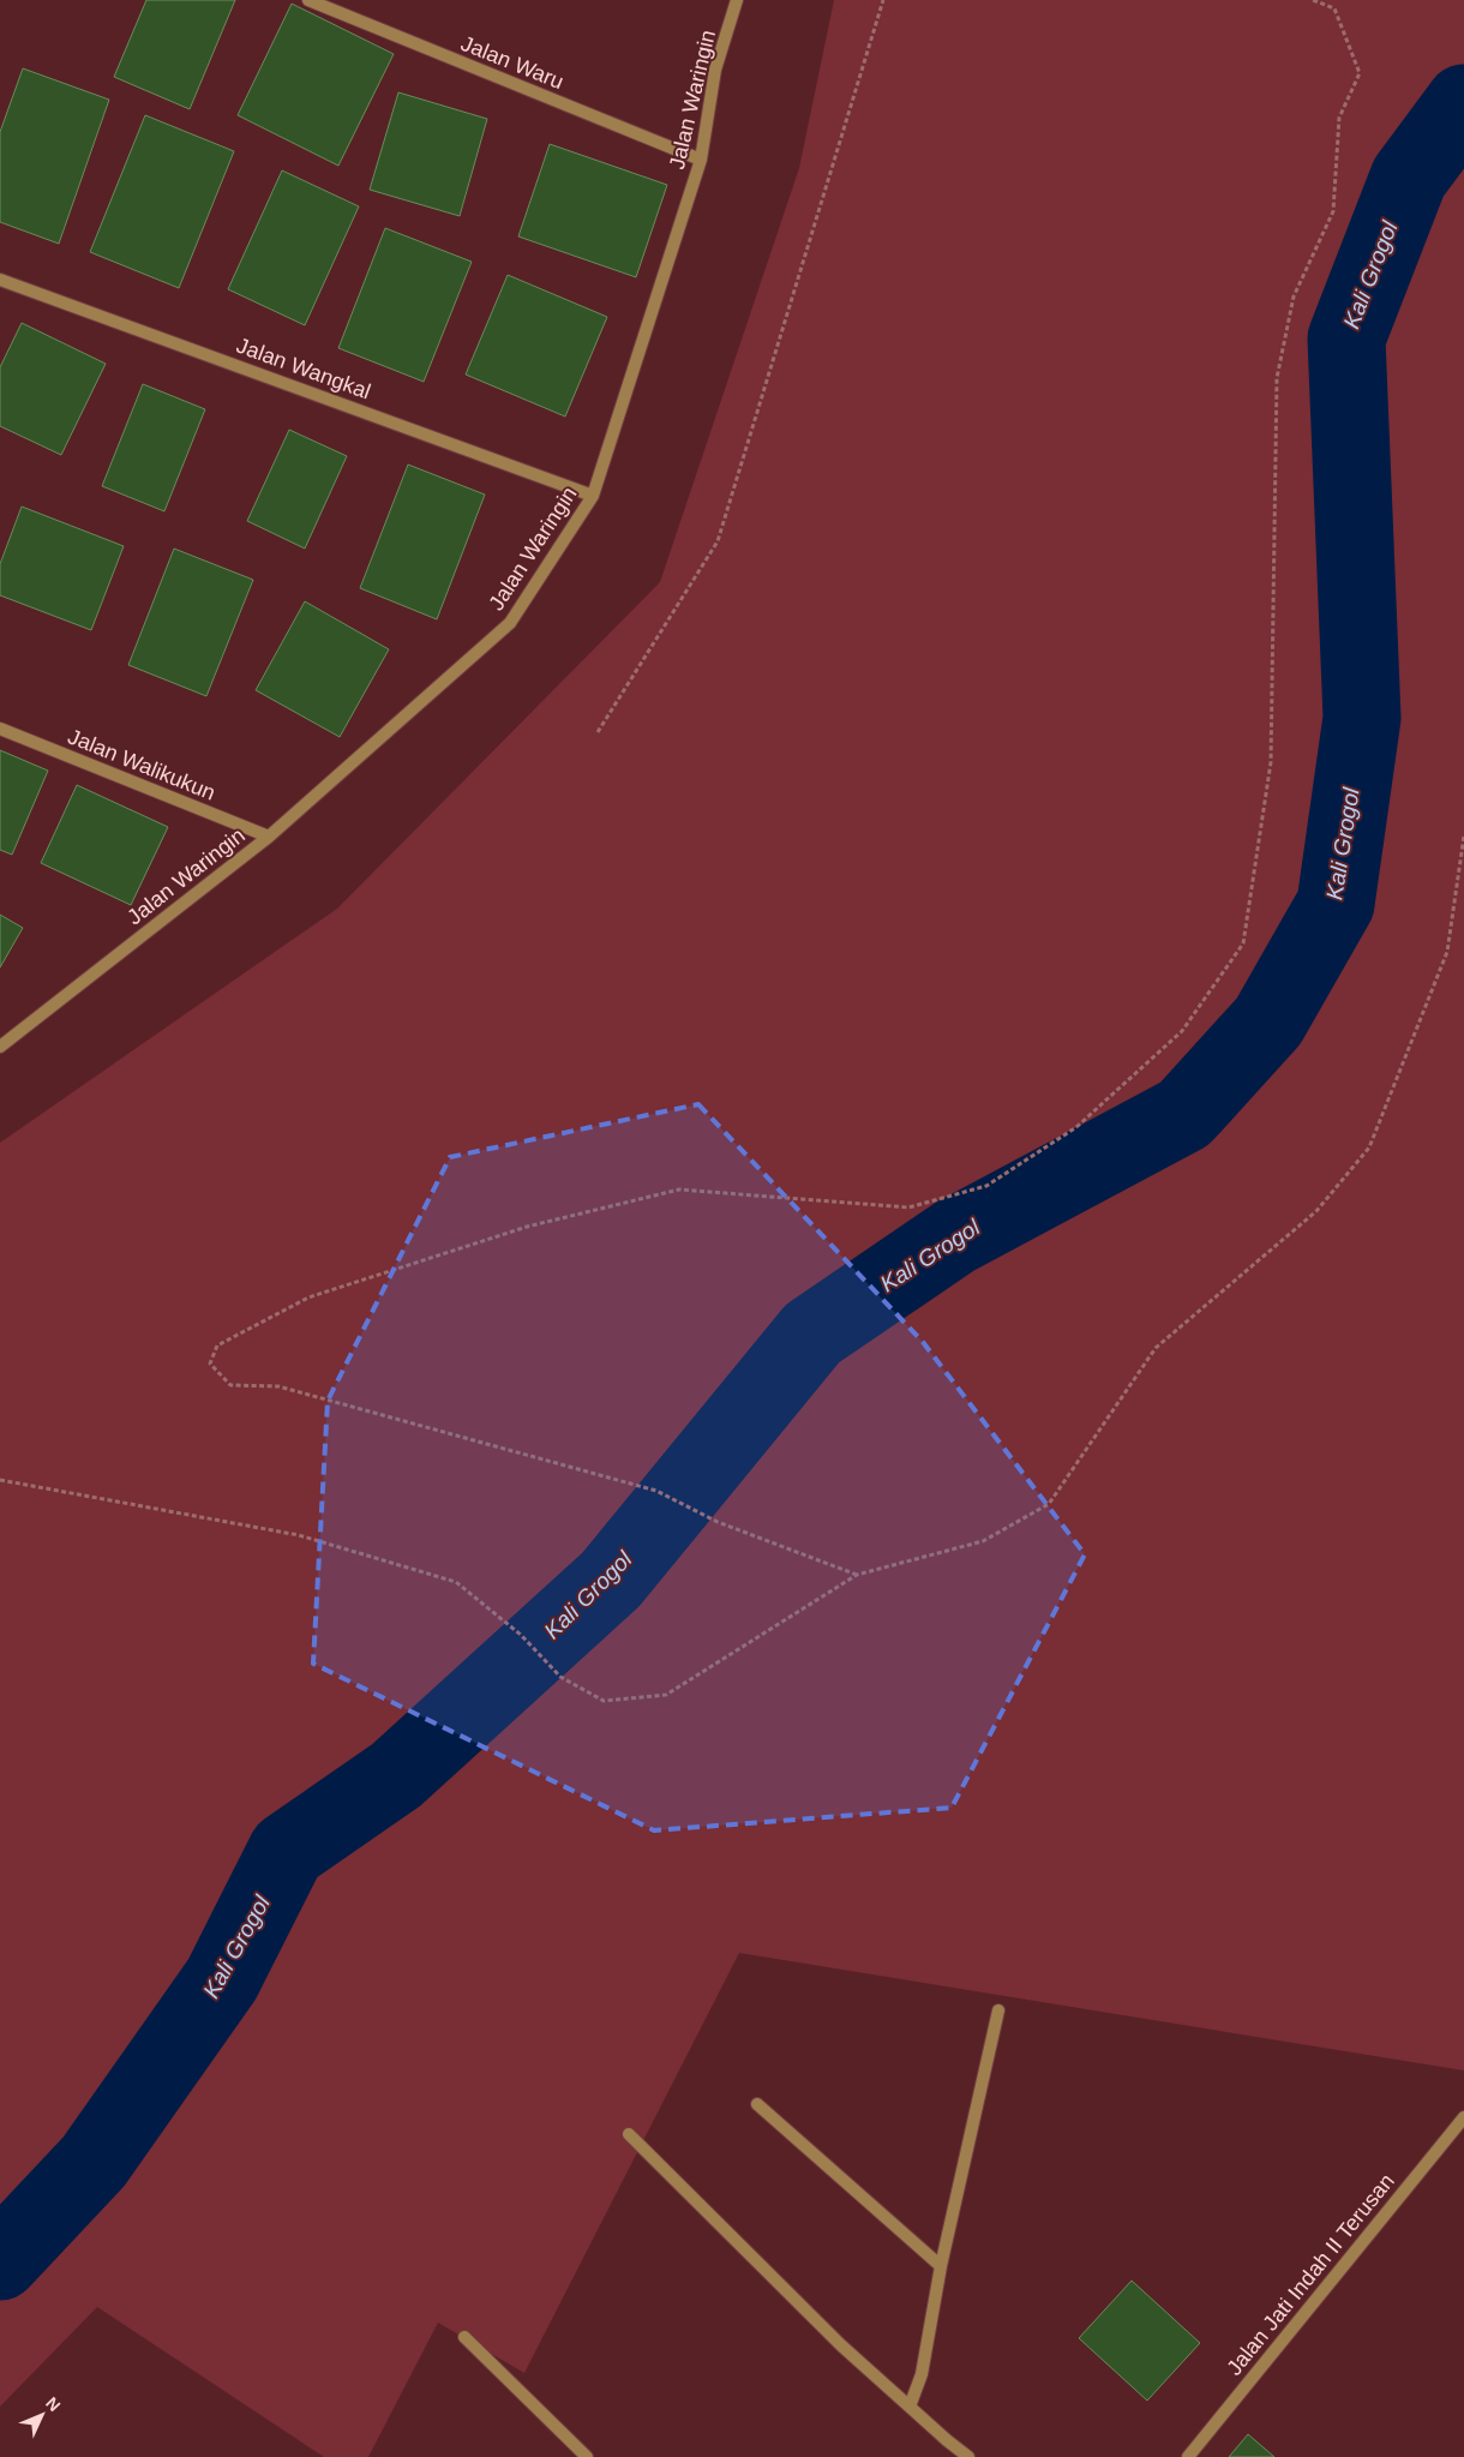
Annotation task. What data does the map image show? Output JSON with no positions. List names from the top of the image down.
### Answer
{
  "streets": {
    "street": [
      "Jalan Waru",
      "Jalan Waringin",
      "Jalan Wangkal",
      "Jalan Walikukun",
      "Jalan Jati Indah II Terusan"
    ]
  },
  "crossings": [
    ["Jalan Waru", "Jalan Waringin"],
    ["Jalan Waringin", "Jalan Wangkal"],
    ["Jalan Waringin", "Jalan Walikukun"]
  ],
  "water": ["Kali Grogol"],
  "north": "top right"
}
